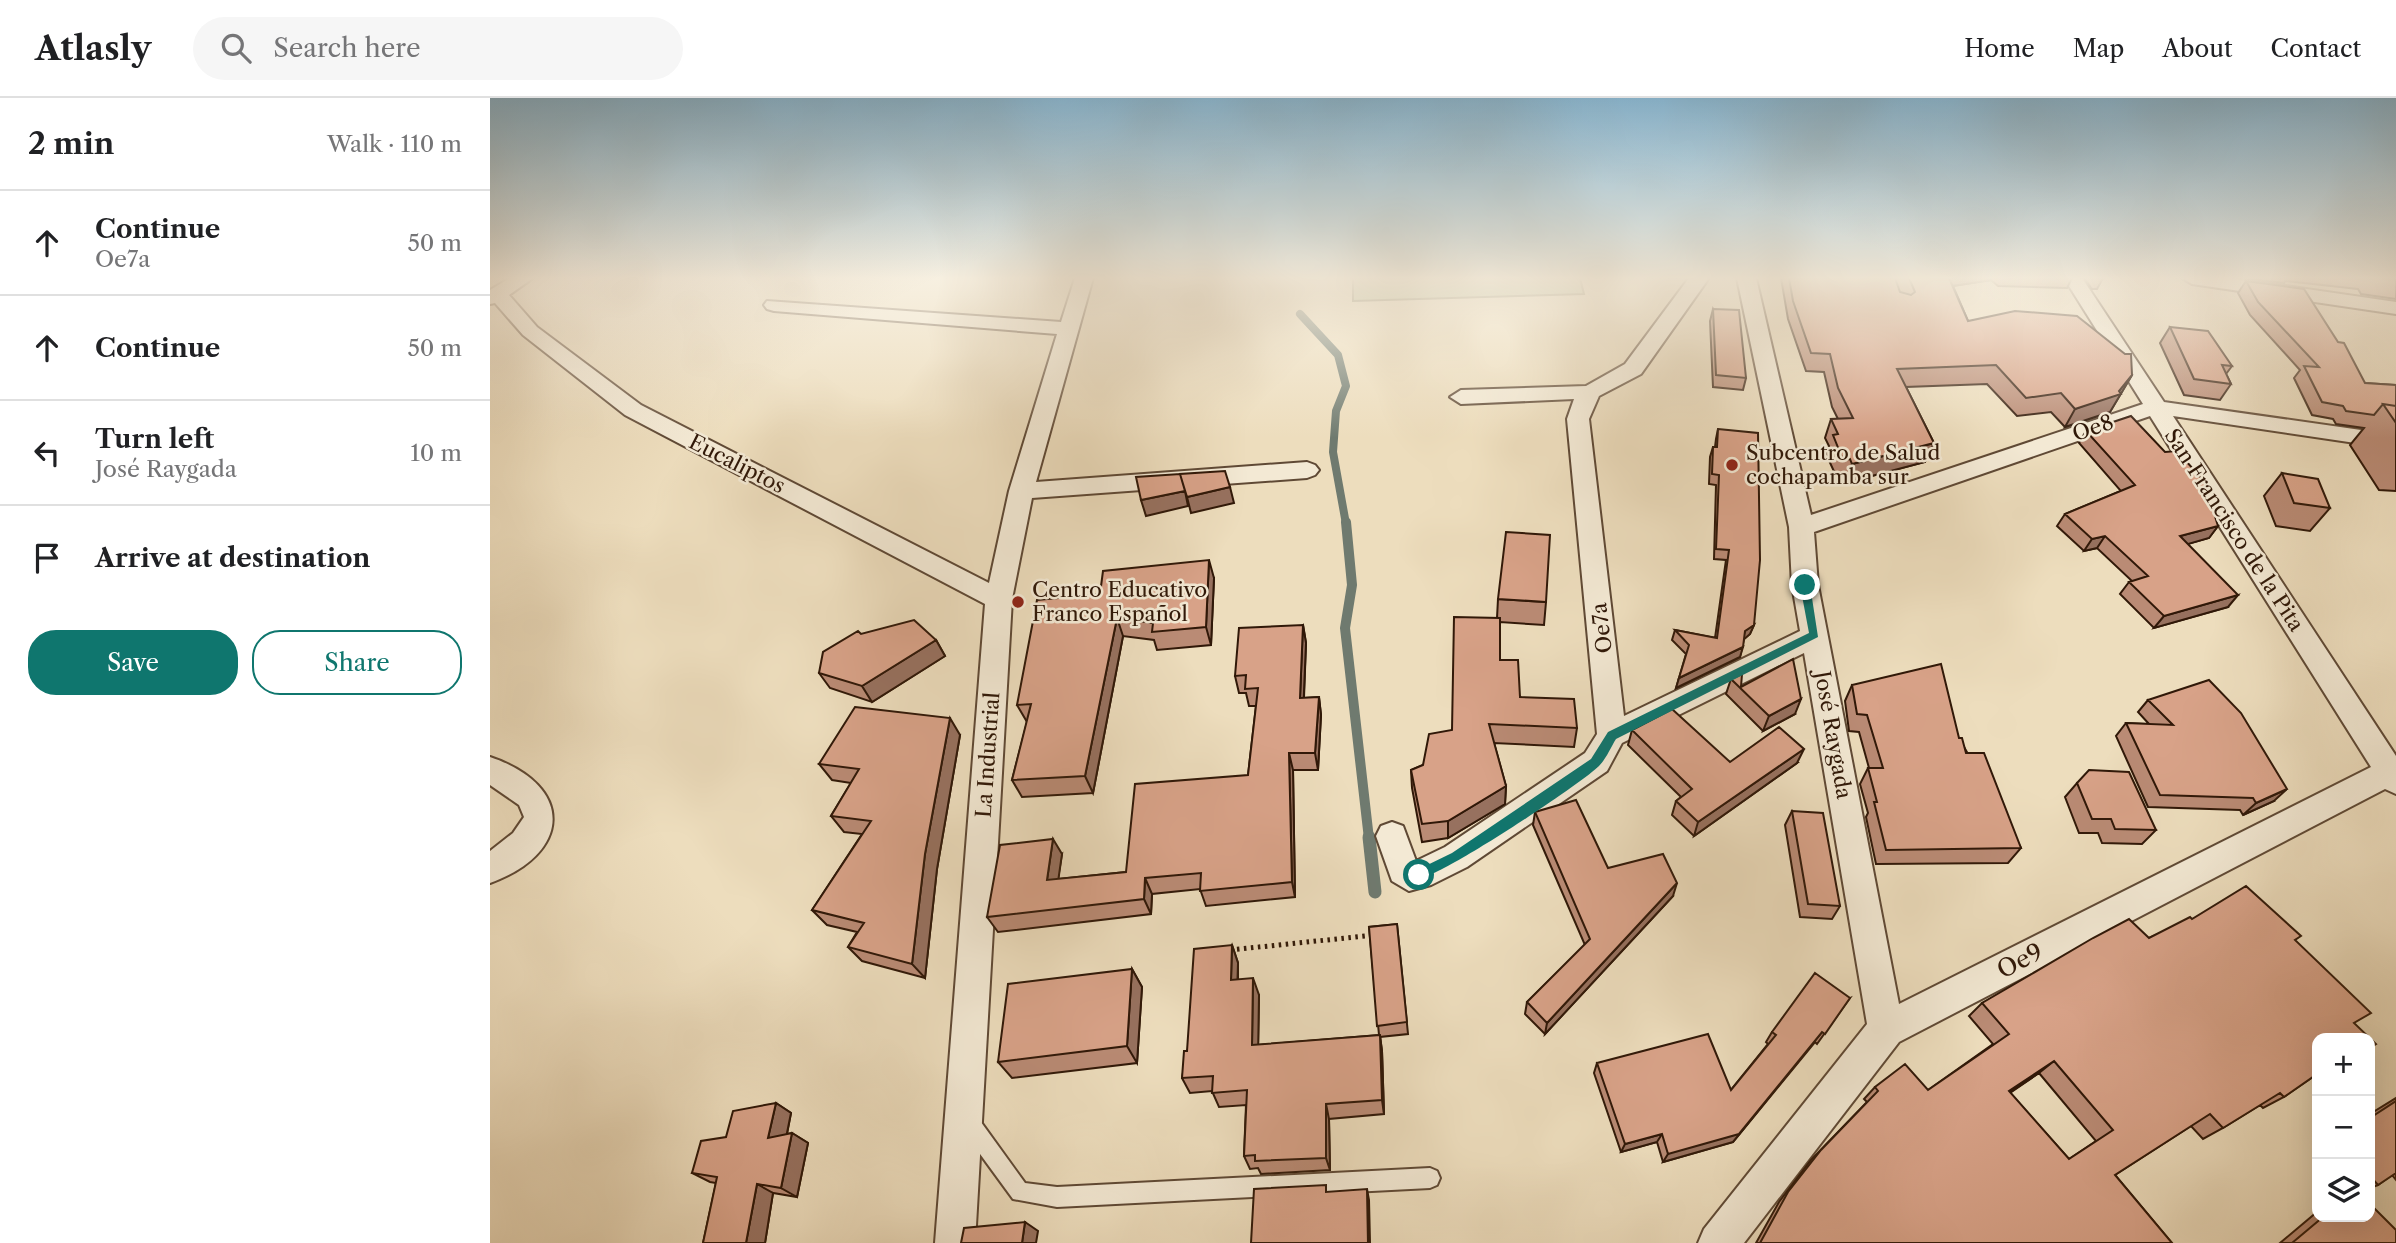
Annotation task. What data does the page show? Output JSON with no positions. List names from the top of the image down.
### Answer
{
  "streets": {
    "street": [
      "Oe8",
      "Eucaliptos",
      "San Francisco de la Pita",
      "Oe7a",
      "José Raygada",
      "La Industrial",
      "Oe9"
    ]
  },
  "crossings": [
    ["Oe8", "San Francisco de la Pita"],
    ["Oe8", "José Raygada"],
    ["Eucaliptos", "La Industrial"],
    ["San Francisco de la Pita", "Oe9"],
    ["José Raygada", "Oe9"]
  ],
  "places": ["Subcentro de Salud cochapamba sur", "Centro Educativo Franco Español"],
  "page": {
    "header": "Atlasly",
    "search": "Search here",
    "nav": [
      "Home",
      "Map",
      "About",
      "Contact"
    ],
    "heading": ["2 min", "Walk · 110 m"],
    "list": [
      ["Continue", "Oe7a", "50 m"],
      ["Continue", "50 m"],
      ["Turn left", "José Raygada", "10 m"],
      "Arrive at destination"
    ],
    "buttons": ["Save", "Share"],
    "map_buttons": ["+", "−"]
  }
}
